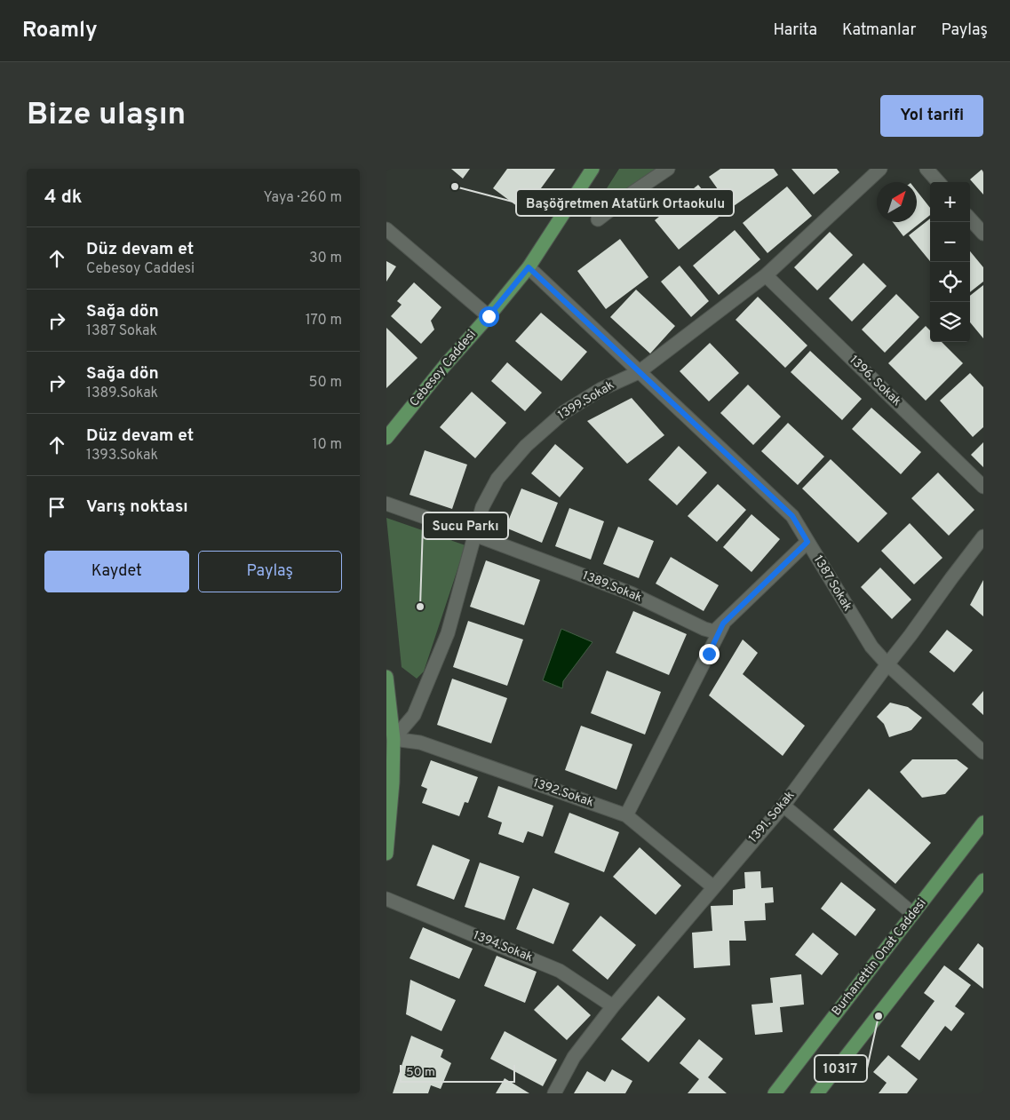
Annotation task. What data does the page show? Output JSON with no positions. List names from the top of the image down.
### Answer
{
  "streets": {
    "main road": ["Cebesoy Caddesi", "Burhanettin Onat Caddesi"],
    "street": [
      "1396. Sokak",
      "1399.Sokak",
      "1387 Sokak",
      "1389.Sokak",
      "1392.Sokak",
      "1391. Sokak",
      "1394.Sokak"
    ]
  },
  "crossings": [
    ["Cebesoy Caddesi", "1387 Sokak"],
    ["1396. Sokak", "1399.Sokak"],
    ["1399.Sokak", "1387 Sokak"],
    ["1399.Sokak", "1389.Sokak"],
    ["1399.Sokak", "1392.Sokak"],
    ["1387 Sokak", "1389.Sokak"],
    ["1387 Sokak", "1391. Sokak"],
    ["1392.Sokak", "1391. Sokak"],
    ["1391. Sokak", "1394.Sokak"]
  ],
  "places": ["Başöğretmen Atatürk Ortaokulu", "Sucu Parkı", "10317"],
  "scale_bar": "50 m",
  "north": "top right",
  "page": {
    "header": "Roamly",
    "nav": ["Harita", "Katmanlar", "Paylaş"],
    "buttons": [
      "Yol tarifi",
      ["Kaydet", "Paylaş"]
    ],
    "title": "Bize ulaşın",
    "heading": ["4 dk", "Yaya · 260 m"],
    "map_buttons": ["+", "−"],
    "list": [
      ["Düz devam et", "Cebesoy Caddesi", "30 m"],
      ["Sağa dön", "1387 Sokak", "170 m"],
      ["Sağa dön", "1389.Sokak", "50 m"],
      ["Düz devam et", "1393.Sokak", "10 m"],
      "Varış noktası"
    ],
    "scale": "50 m"
  }
}
